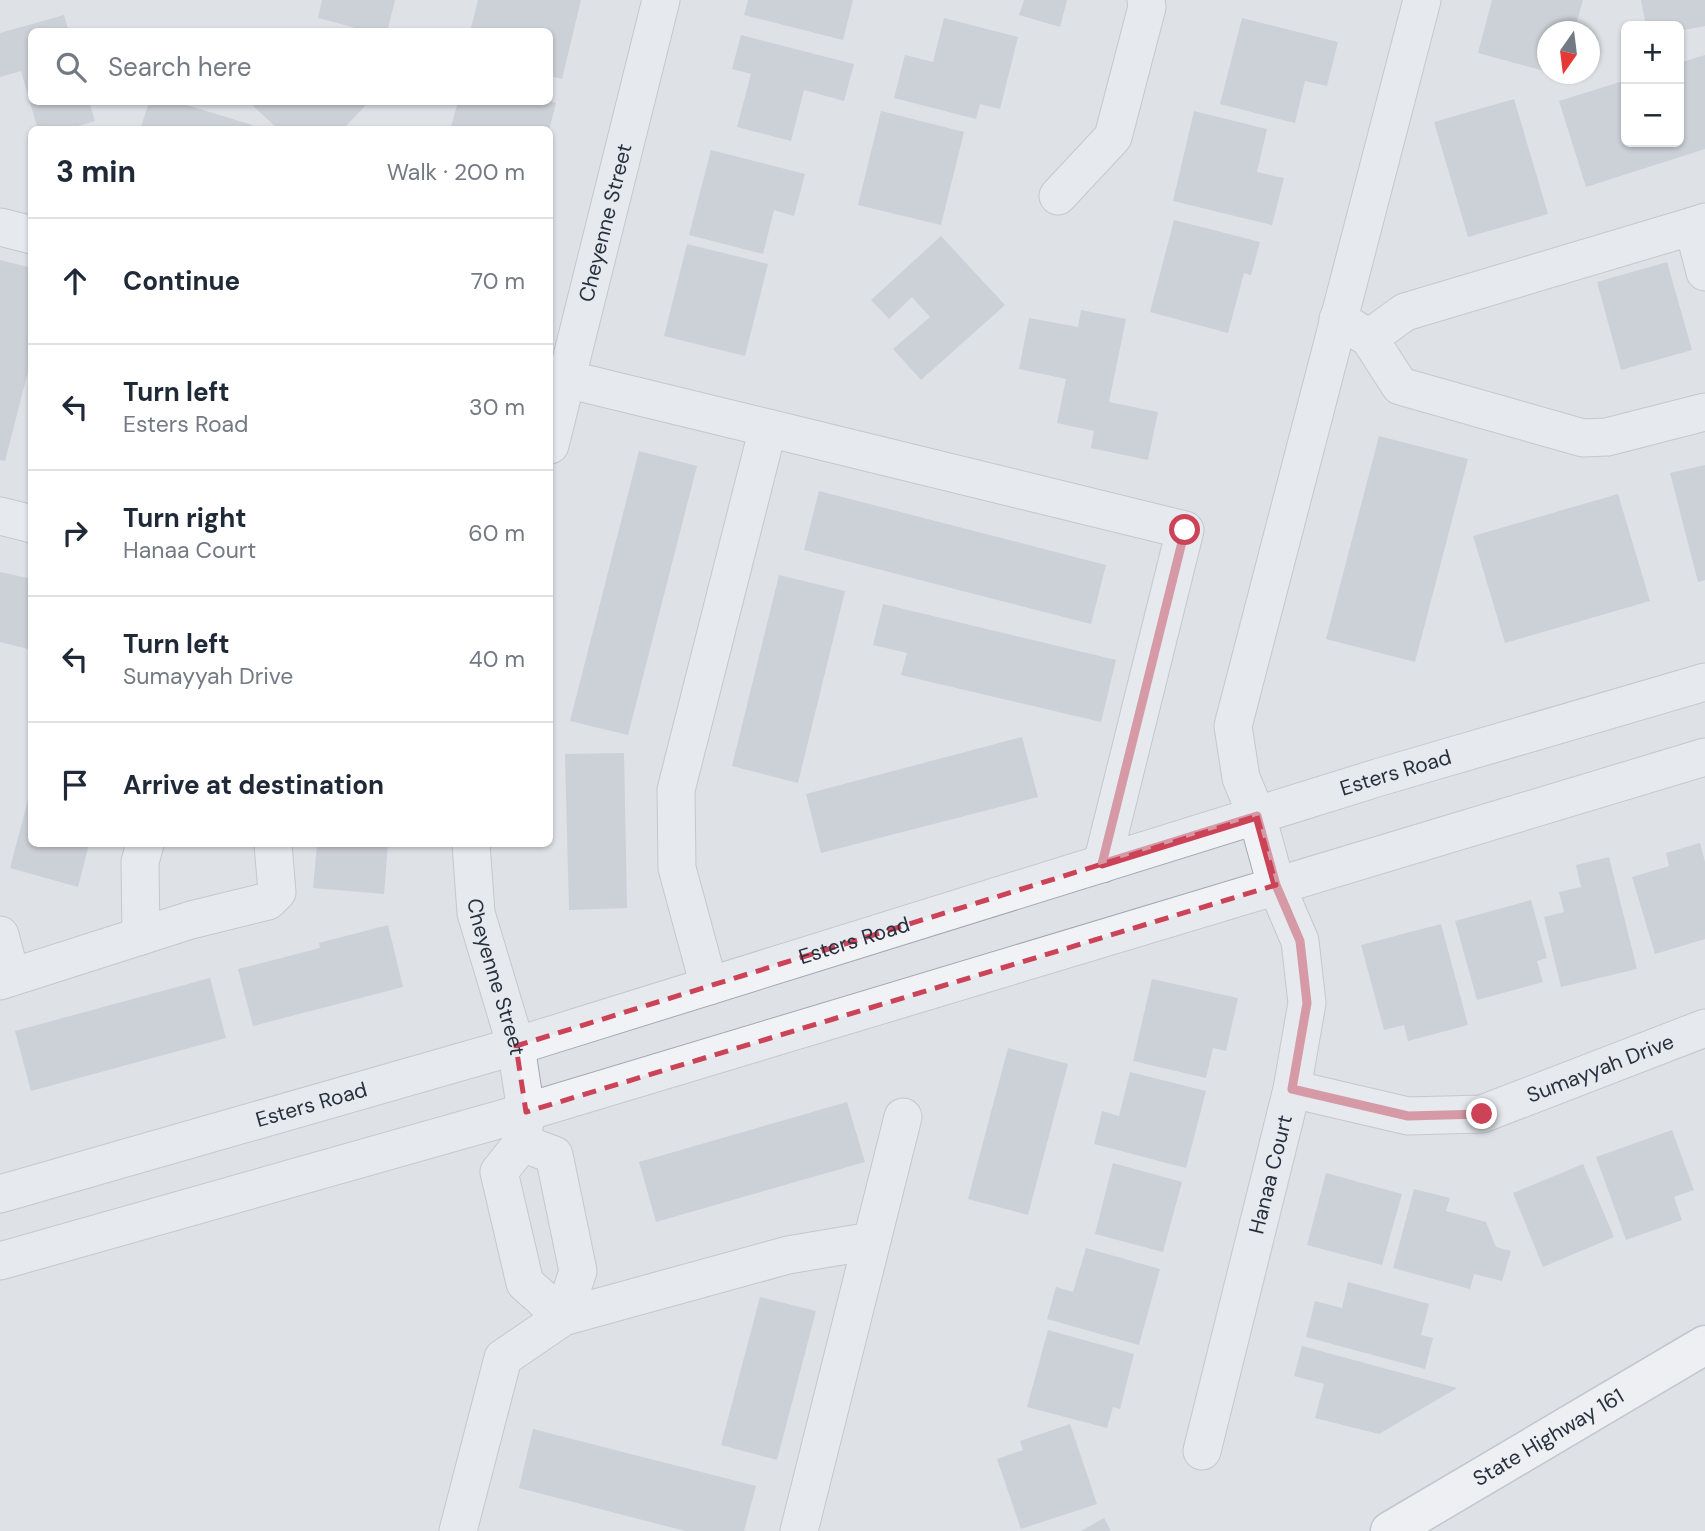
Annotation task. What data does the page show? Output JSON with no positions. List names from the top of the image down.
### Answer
{
  "streets": {
    "main road": ["State Highway 161"],
    "street": [
      "Cheyenne Street",
      "Esters Road",
      "Sumayyah Drive",
      "Hanaa Court"
    ]
  },
  "crossings": [
    ["Cheyenne Street", "Esters Road"],
    ["Esters Road", "Hanaa Court"],
    ["Sumayyah Drive", "Hanaa Court"]
  ],
  "north": "bottom",
  "page": {
    "map_buttons": ["+", "−"],
    "search": "Search here",
    "heading": ["3 min", "Walk · 200 m"],
    "list": [
      ["Continue", "70 m"],
      ["Turn left", "Esters Road", "30 m"],
      ["Turn right", "Hanaa Court", "60 m"],
      ["Turn left", "Sumayyah Drive", "40 m"],
      "Arrive at destination"
    ]
  }
}
